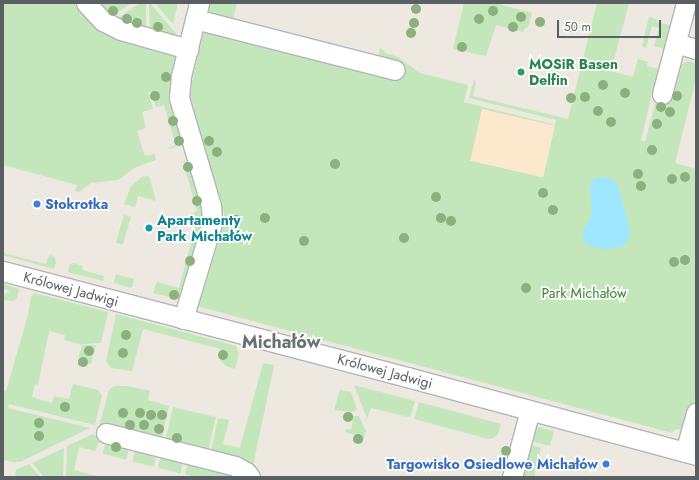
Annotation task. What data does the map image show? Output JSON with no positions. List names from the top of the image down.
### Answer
{
  "streets": {
    "street": ["Królowej Jadwigi"]
  },
  "districts": ["Michałów"],
  "parks": ["Park Michałów"],
  "places": [
    "MOSiR Basen Delfin",
    "Stokrotka",
    "Apartamenty Park Michałów",
    "Targowisko Osiedlowe Michałów"
  ],
  "scale_bar": "50 m"
}
